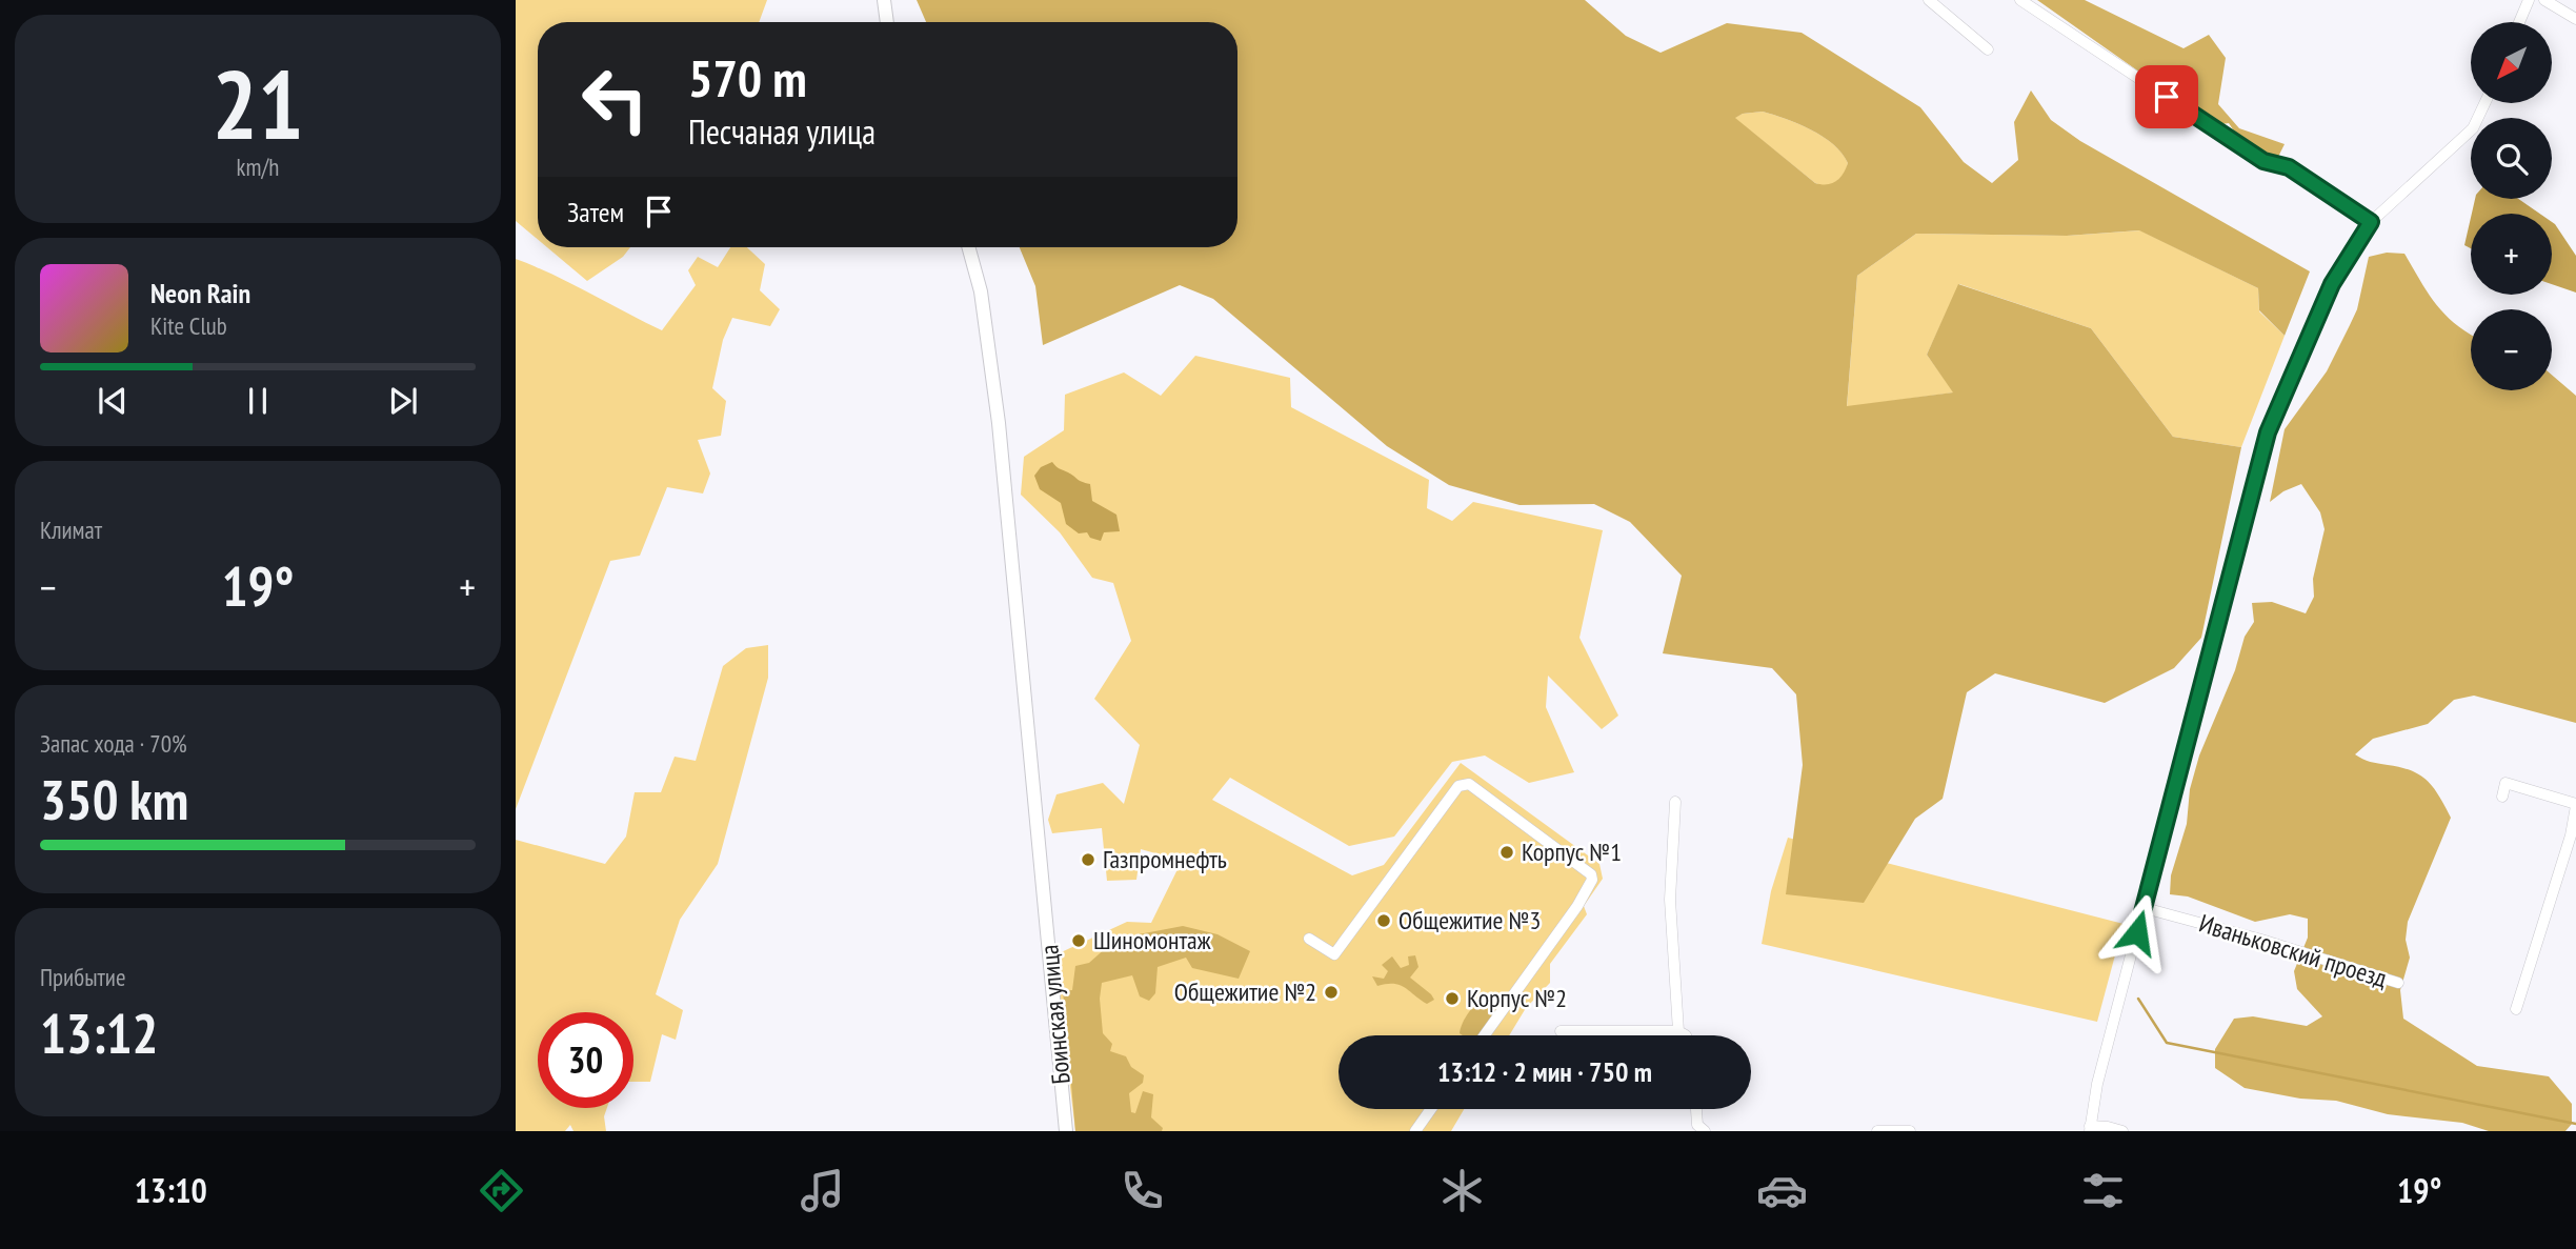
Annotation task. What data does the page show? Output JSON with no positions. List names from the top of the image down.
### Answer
{
  "streets": {
    "street": ["Иваньковский проезд", "Боинская улица"]
  },
  "places": [
    "Корпус №1",
    "Газпромнефть",
    "Общежитие №3",
    "Шиномонтаж",
    "Общежитие №2",
    "Корпус №2"
  ],
  "north": "bottom left",
  "page": {
    "tile": [
      ["21", "km/h"],
      "Климат",
      ["Запас хода · 70%", "350 km"],
      ["Прибытие", "13:12"]
    ],
    "map_buttons": ["+", "−"],
    "turn": ["570 m", "Песчаная улица"],
    "then": "Затем",
    "song": ["Neon Rain", "Kite Club"],
    "heat": ["−", "19°", "+"],
    "limit": "30",
    "trip": "13:12 · 2 мин · 750 m",
    "tabs": ["13:10", "19°"]
  }
}
